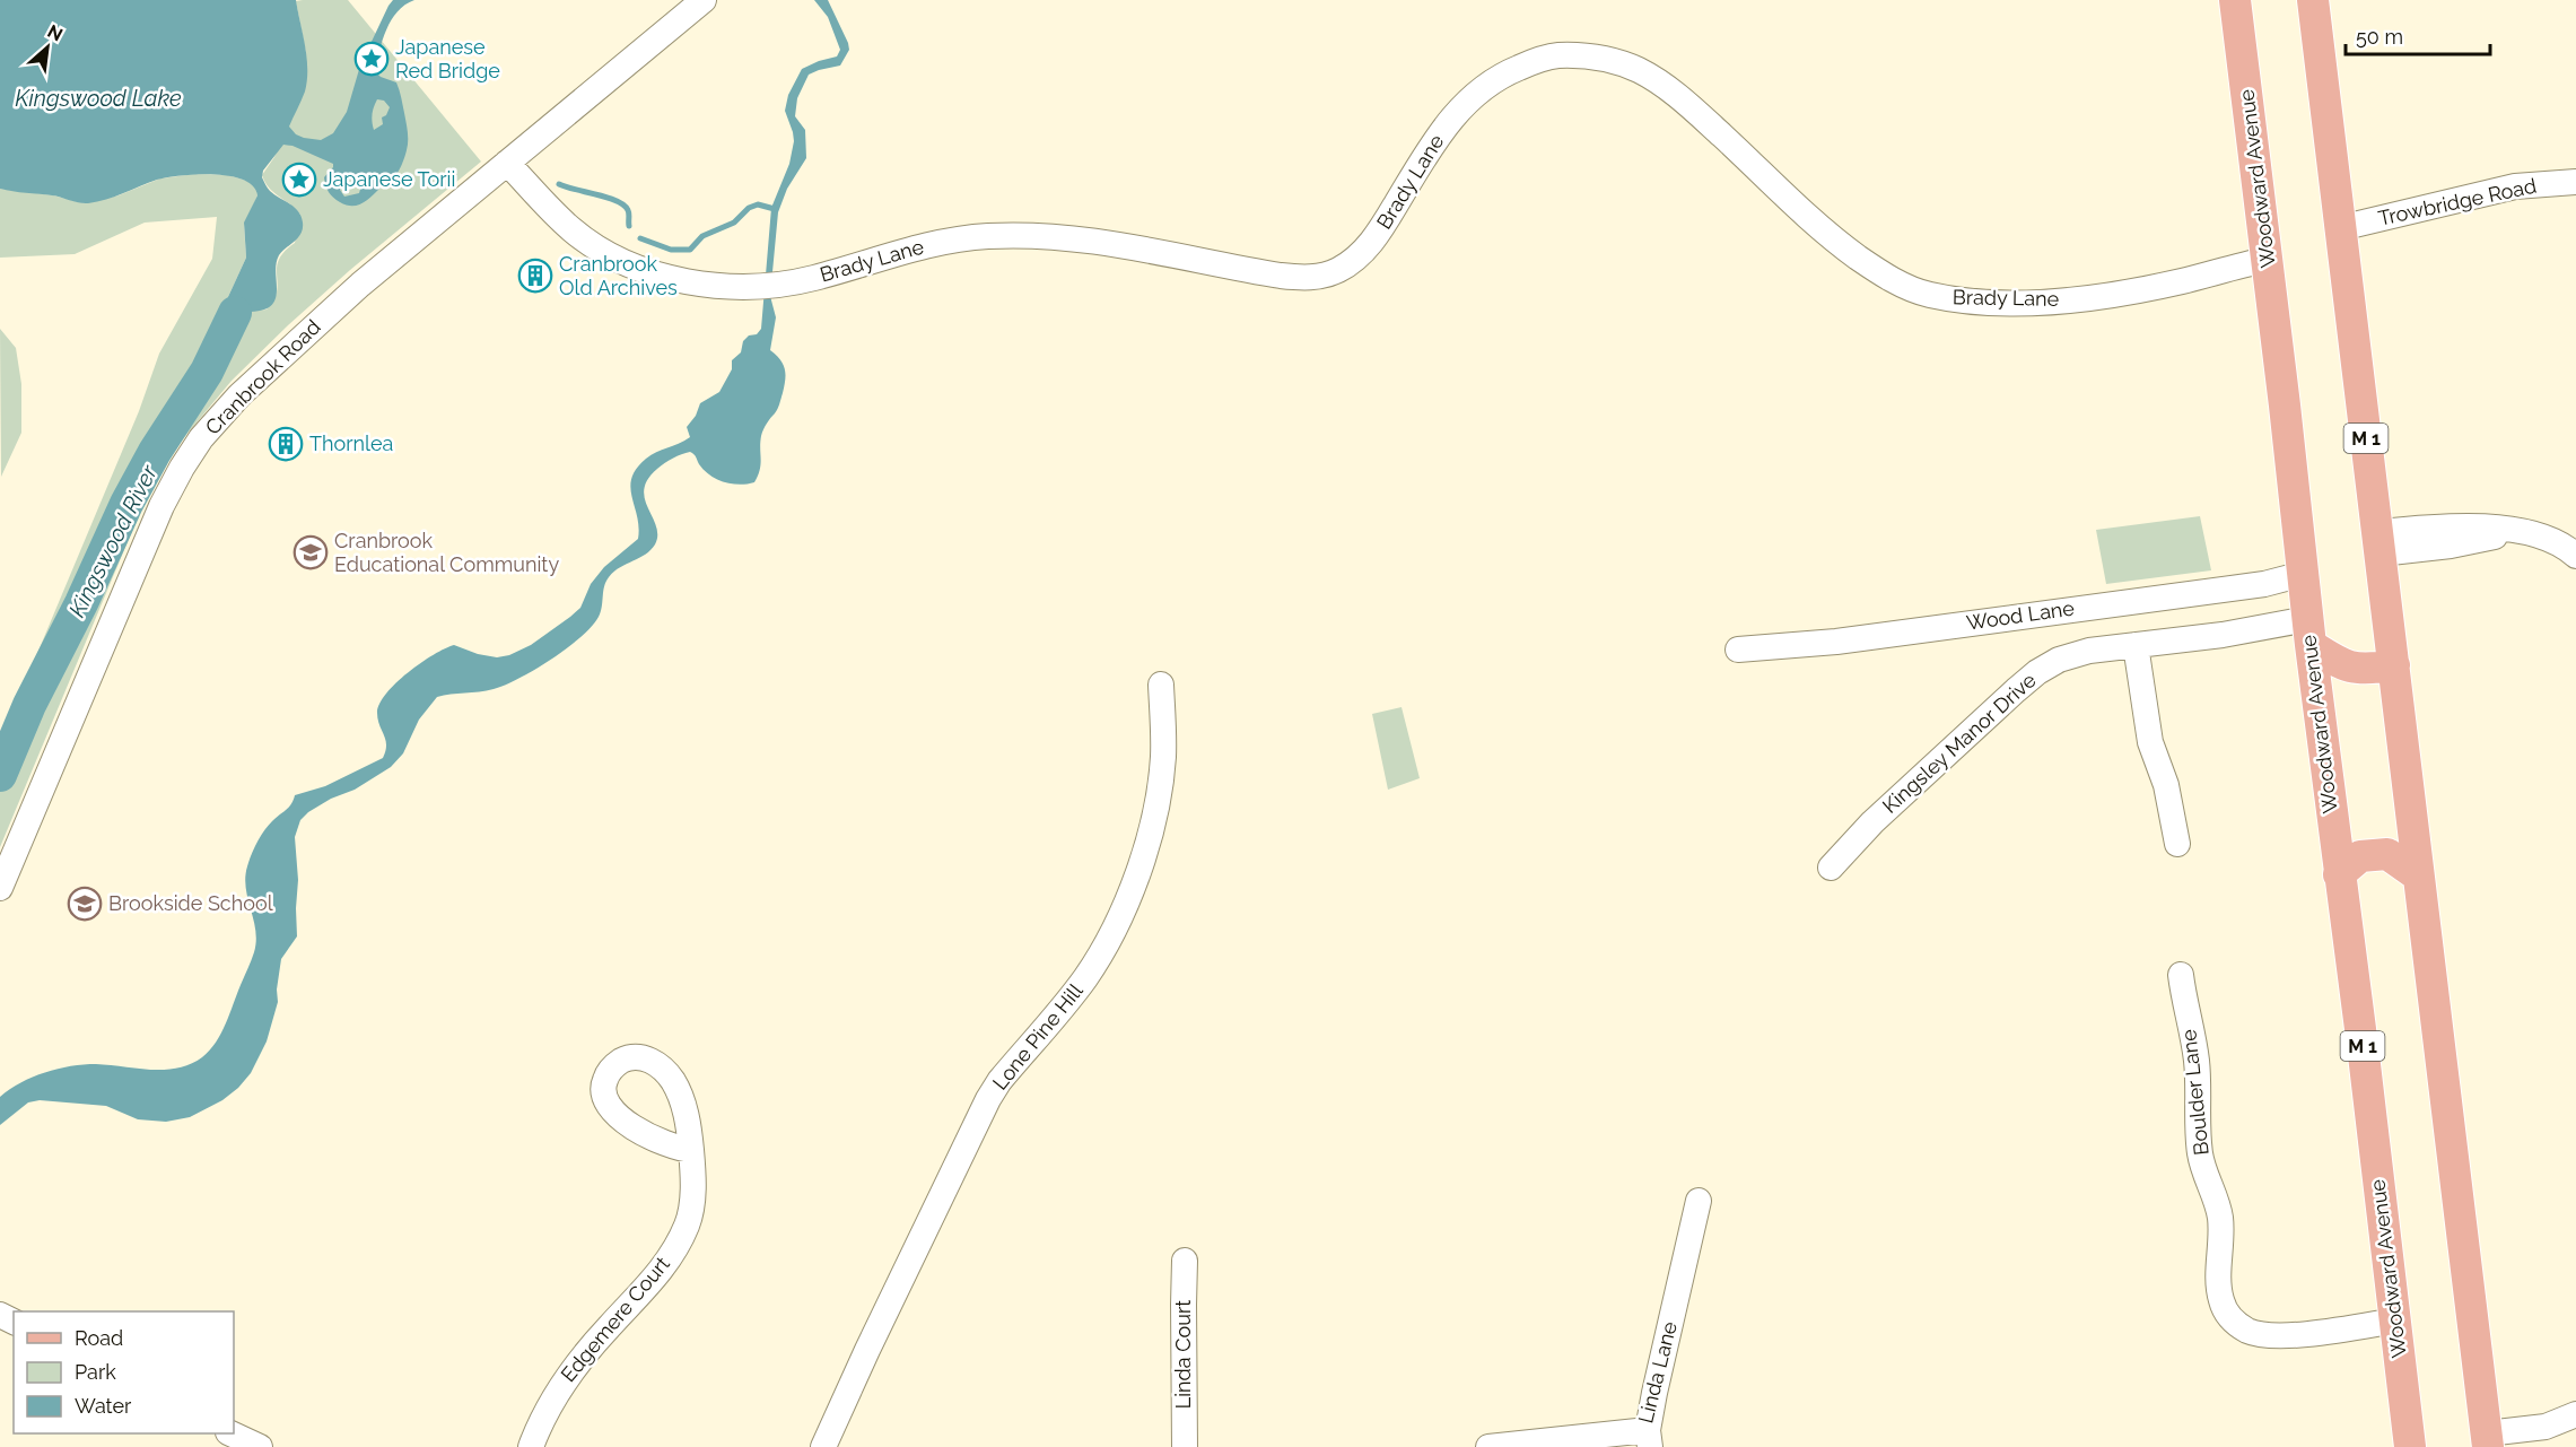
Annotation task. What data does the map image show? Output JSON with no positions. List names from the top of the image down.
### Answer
{
  "streets": {
    "main road": ["Woodward Avenue", "M 1"],
    "street": [
      "Brady Lane",
      "Trowbridge Road",
      "Cranbrook Road",
      "Wood Lane",
      "Kingsley Manor Drive",
      "Lone Pine Hill",
      "Boulder Lane",
      "Edgemere Court",
      "Linda Court",
      "Linda Lane"
    ]
  },
  "crossings": [
    ["Woodward Avenue", "Brady Lane"],
    ["Woodward Avenue", "Wood Lane"],
    ["Woodward Avenue", "Kingsley Manor Drive"],
    ["Woodward Avenue", "Boulder Lane"],
    ["Brady Lane", "Cranbrook Road"],
    ["Trowbridge Road", "M 1"]
  ],
  "water": ["Kingswood Lake", "Kingswood River"],
  "places": {
    "place": ["Japanese Red Bridge", "Japanese Torii"],
    "building": ["Cranbrook Old Archives", "Thornlea"],
    "school or university": ["Cranbrook Educational Community", "Brookside School"]
  },
  "legend": ["Road", "Park", "Water"],
  "scale_bar": "50 m",
  "north": "top right"
}
